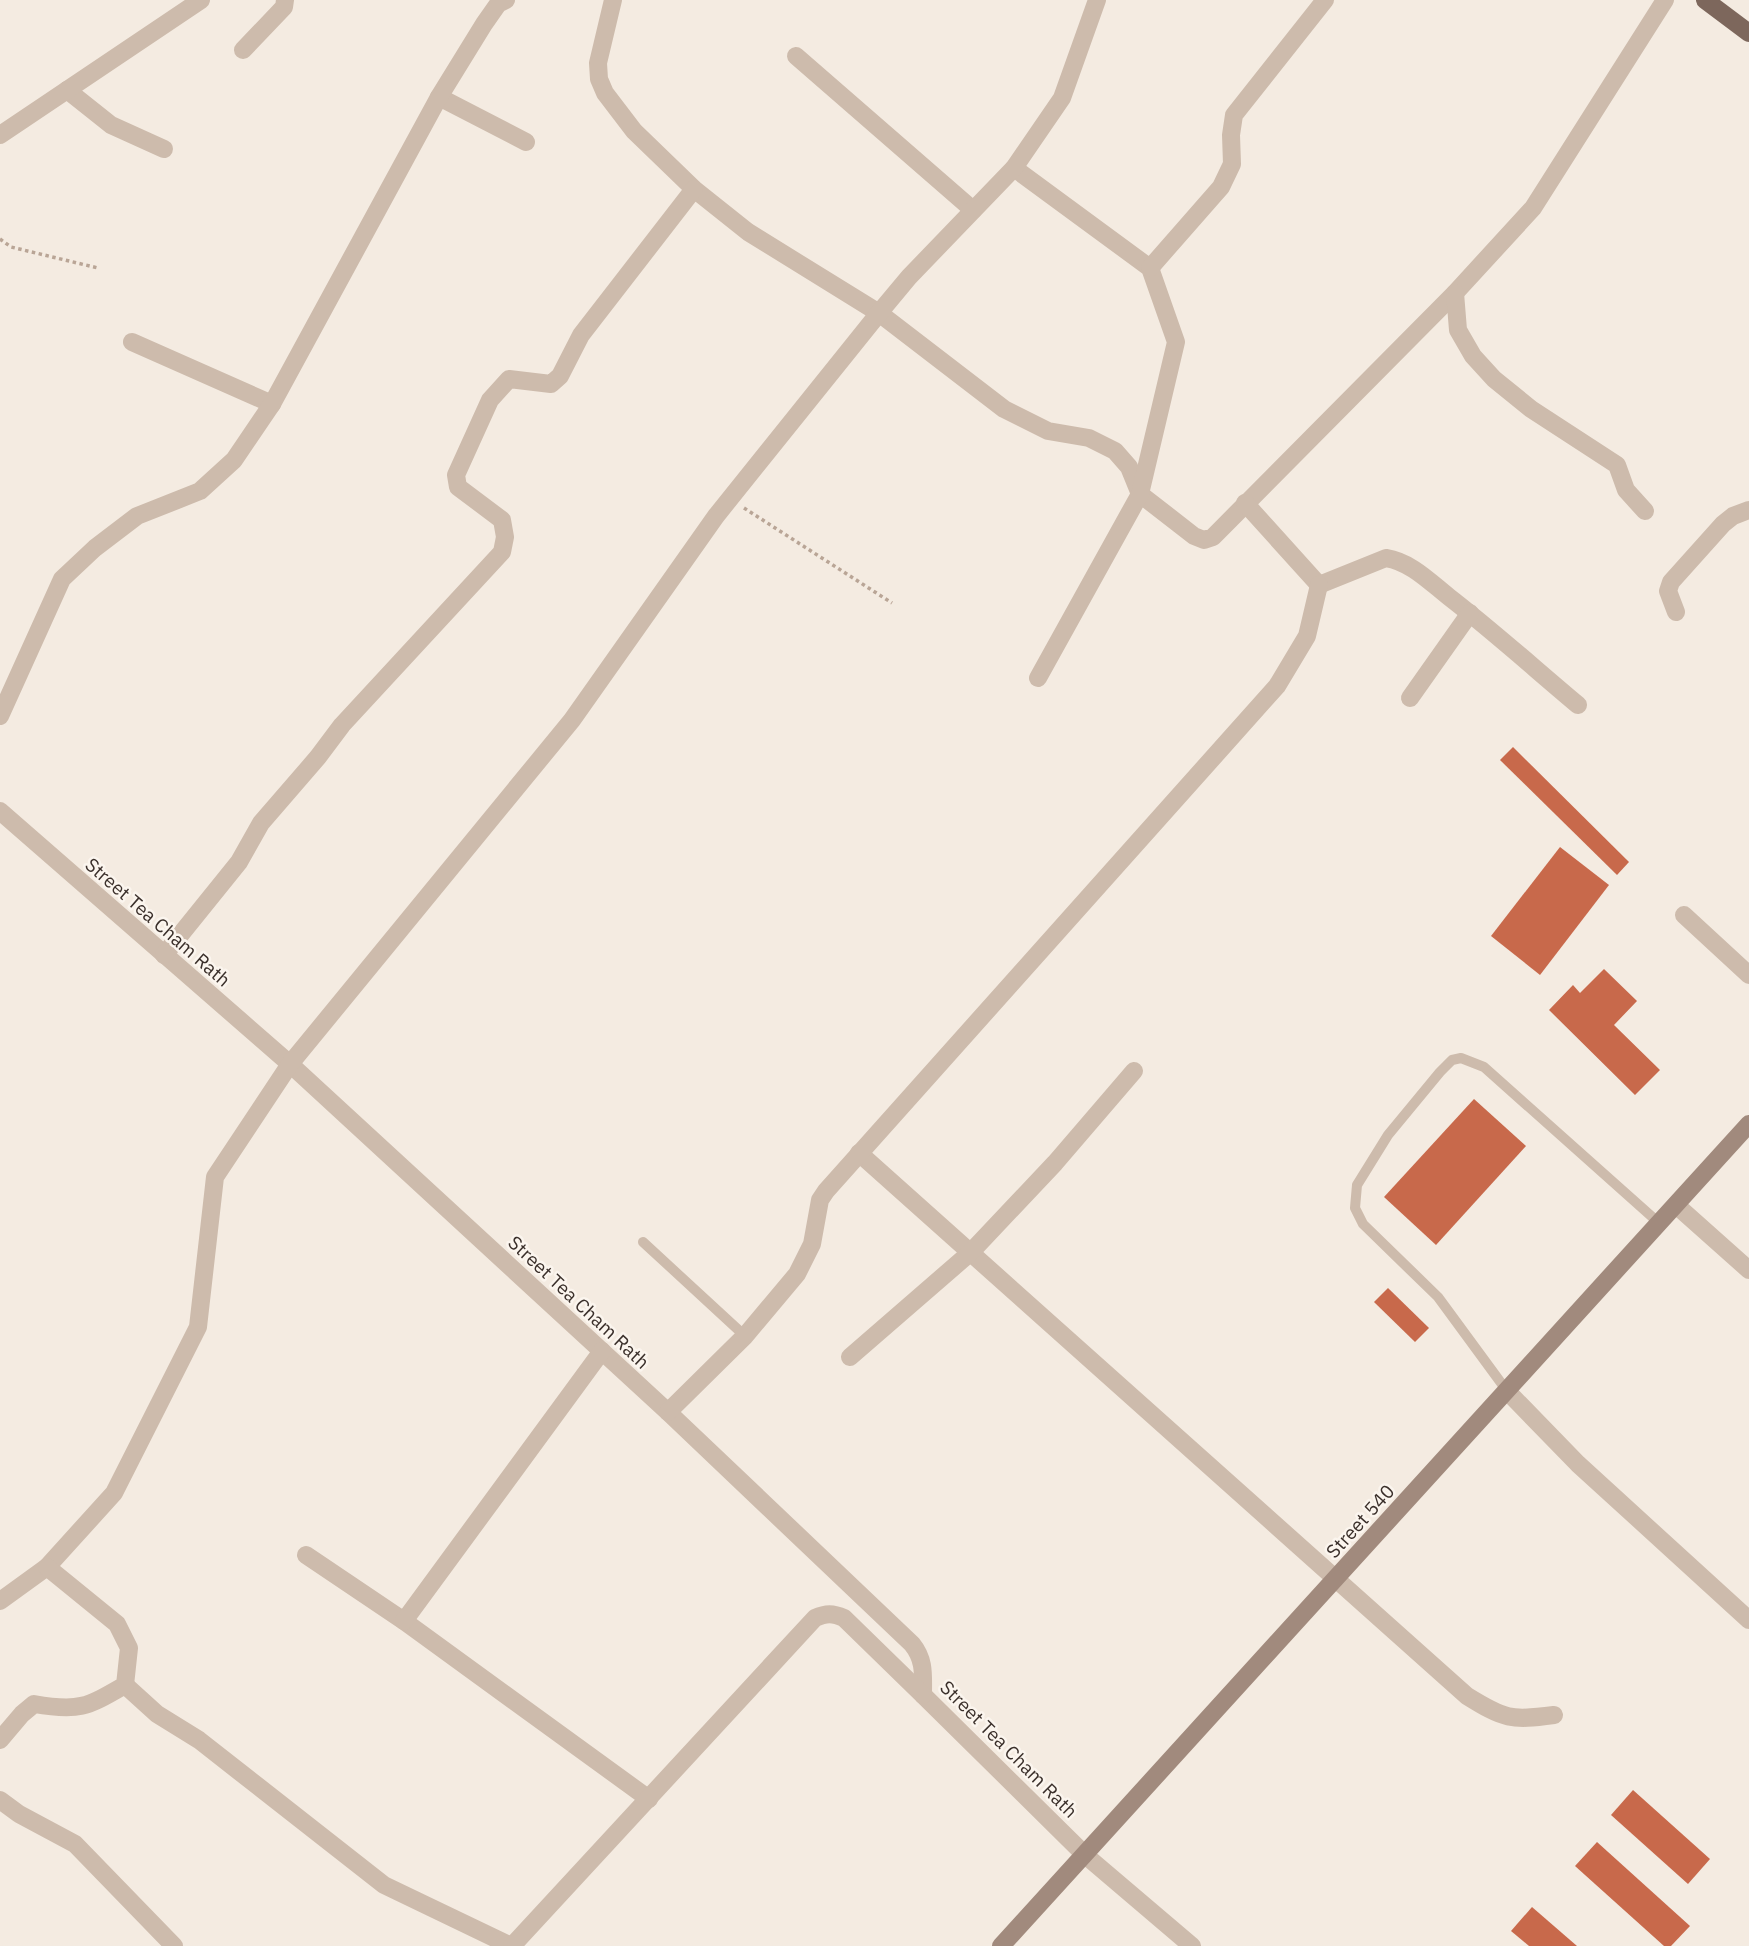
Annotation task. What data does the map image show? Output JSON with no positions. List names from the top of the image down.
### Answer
{
  "streets": {
    "street": ["Street Tea Cham Rath", "Street 540"]
  },
  "crossings": [
    ["Street Tea Cham Rath", "Street 540"]
  ]
}
